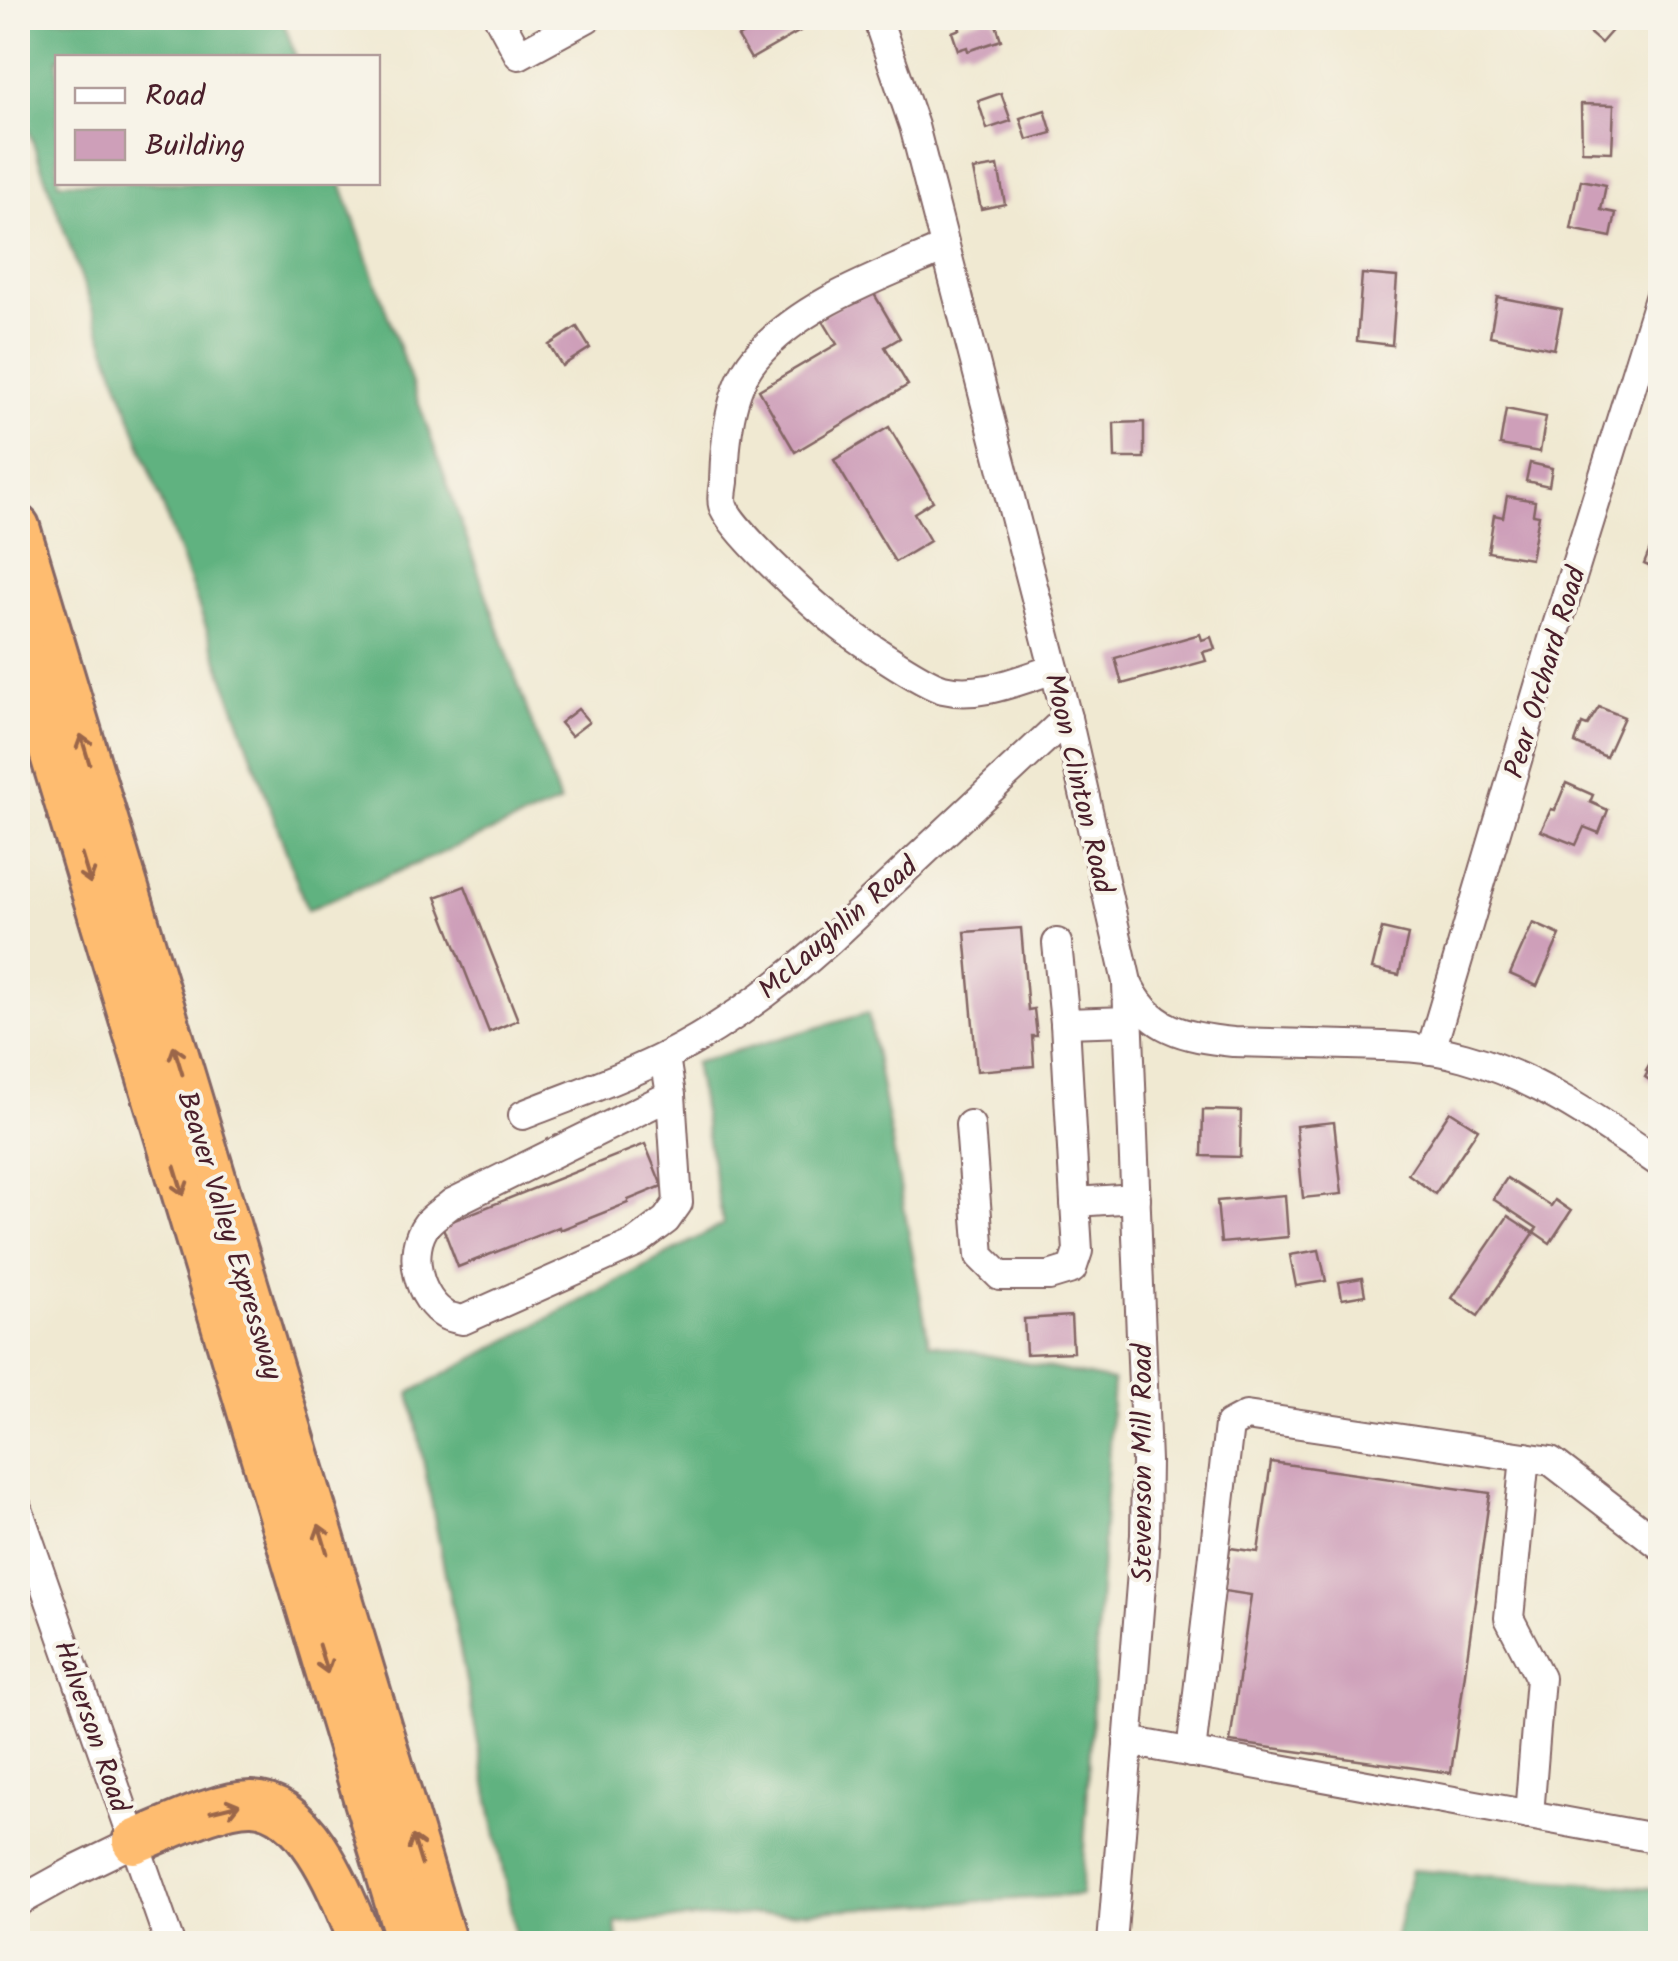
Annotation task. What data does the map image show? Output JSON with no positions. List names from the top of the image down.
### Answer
{
  "streets": {
    "highway": ["Beaver Valley Expressway"],
    "street": [
      "Pear Orchard Road",
      "Moon Clinton Road",
      "McLaughlin Road",
      "Stevenson Mill Road",
      "Halverson Road"
    ]
  },
  "crossings": [
    ["Pear Orchard Road", "Moon Clinton Road"],
    ["Moon Clinton Road", "McLaughlin Road"],
    ["Moon Clinton Road", "Stevenson Mill Road"]
  ],
  "legend": ["Road", "Building"]
}
